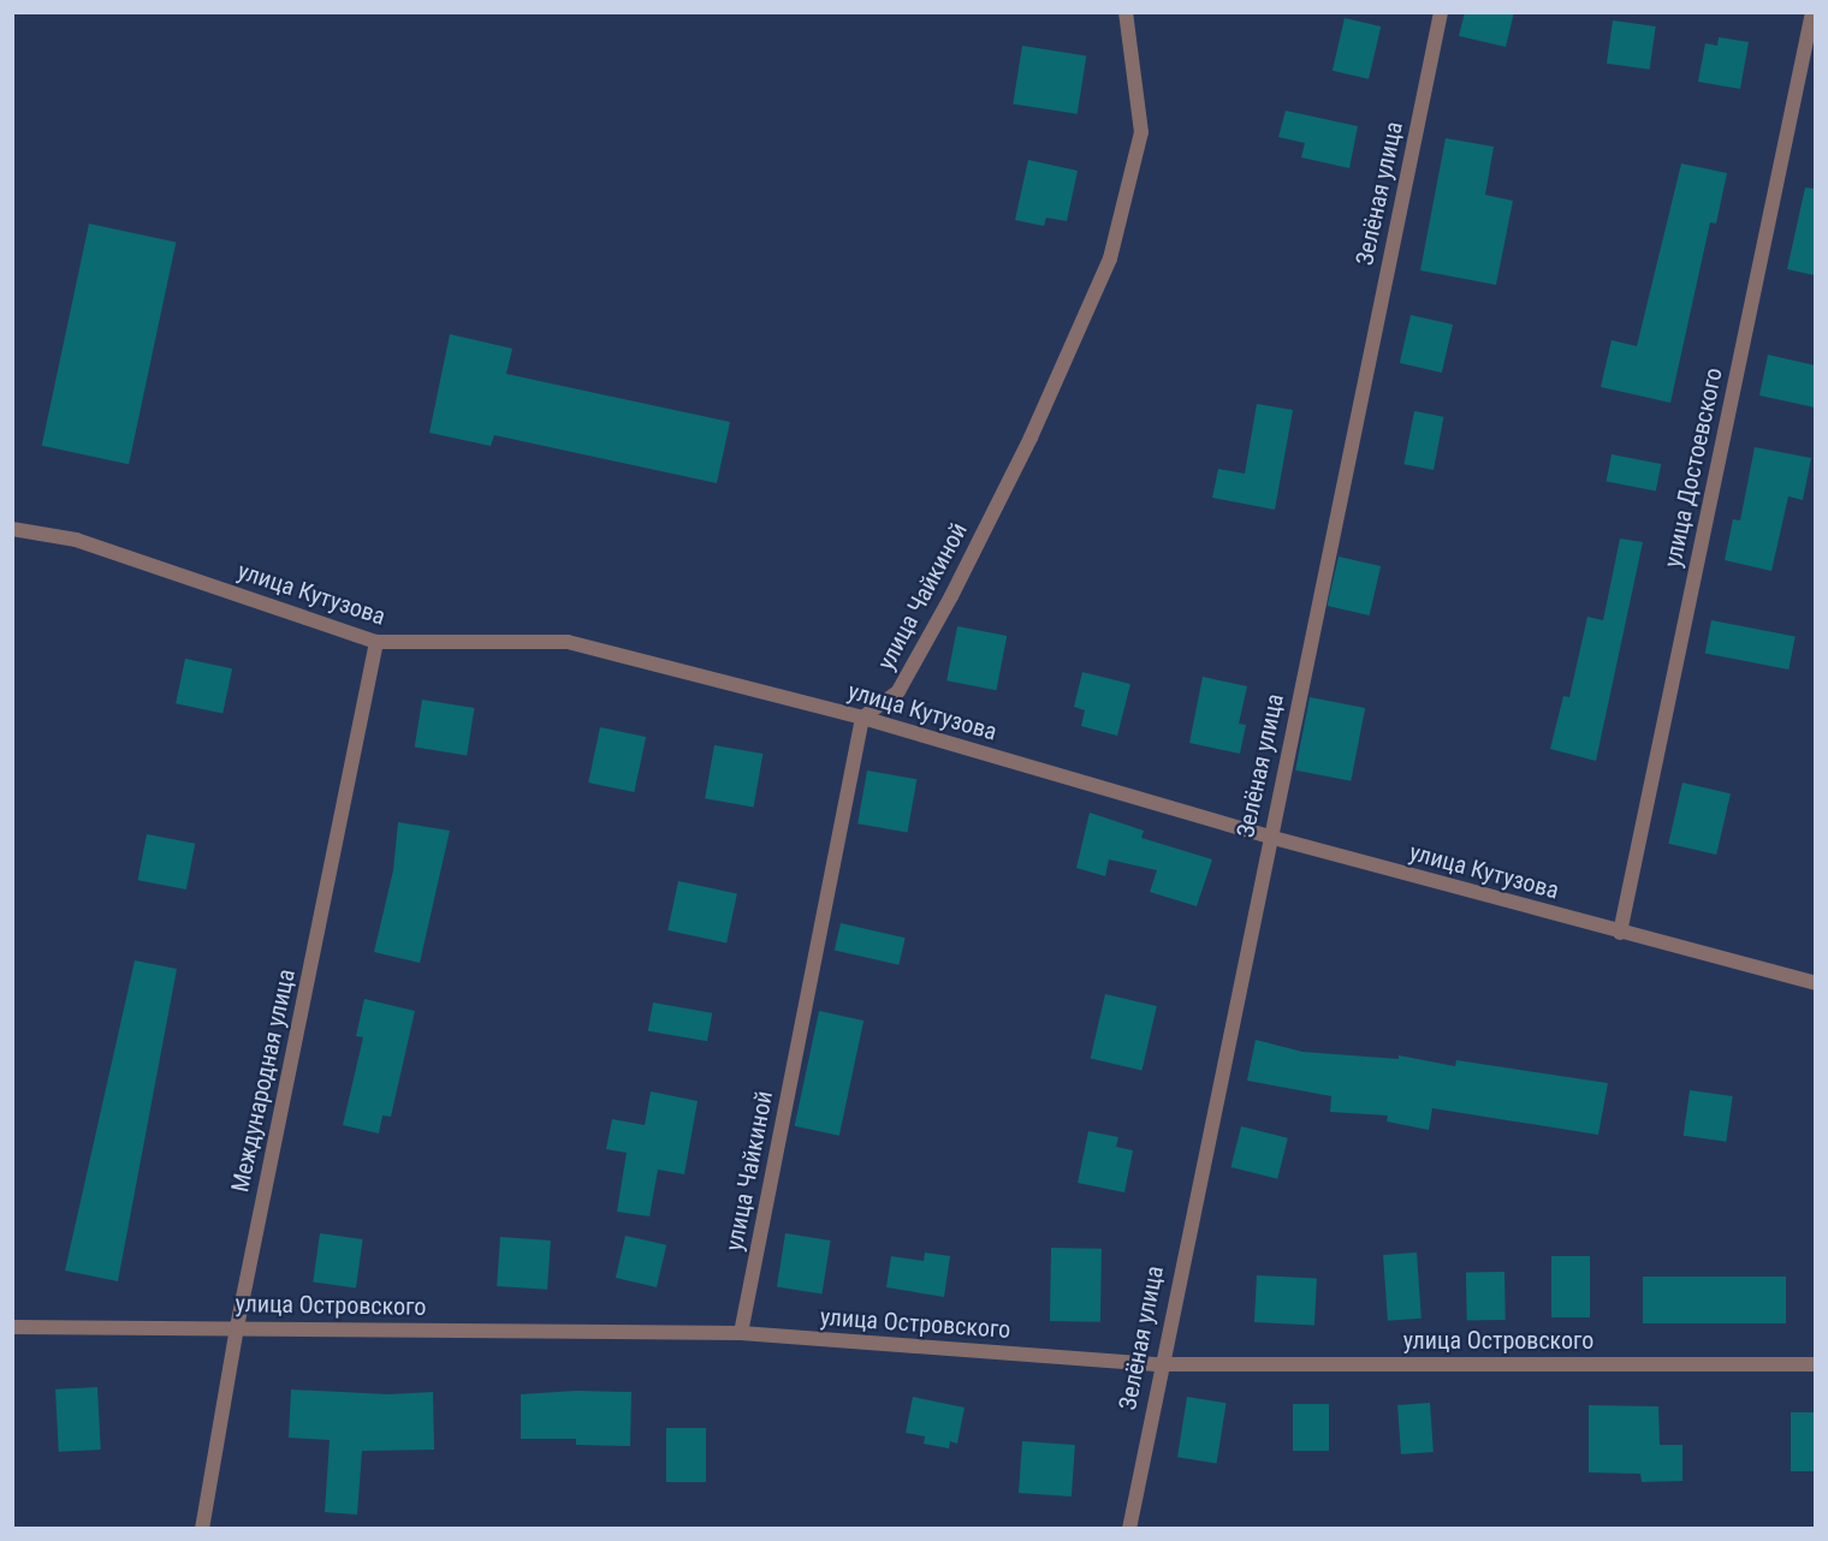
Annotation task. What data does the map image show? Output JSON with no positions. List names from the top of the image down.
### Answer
{
  "streets": {
    "street": [
      "Зелёная улица",
      "улица Достоевского",
      "улица Кутузова",
      "улица Чайкиной",
      "Международная улица",
      "улица Островского"
    ]
  },
  "crossings": [
    ["Зелёная улица", "улица Кутузова"],
    ["Зелёная улица", "улица Островского"],
    ["улица Достоевского", "улица Кутузова"],
    ["улица Кутузова", "улица Чайкиной"],
    ["улица Кутузова", "Международная улица"],
    ["улица Чайкиной", "улица Островского"],
    ["Международная улица", "улица Островского"]
  ]
}
